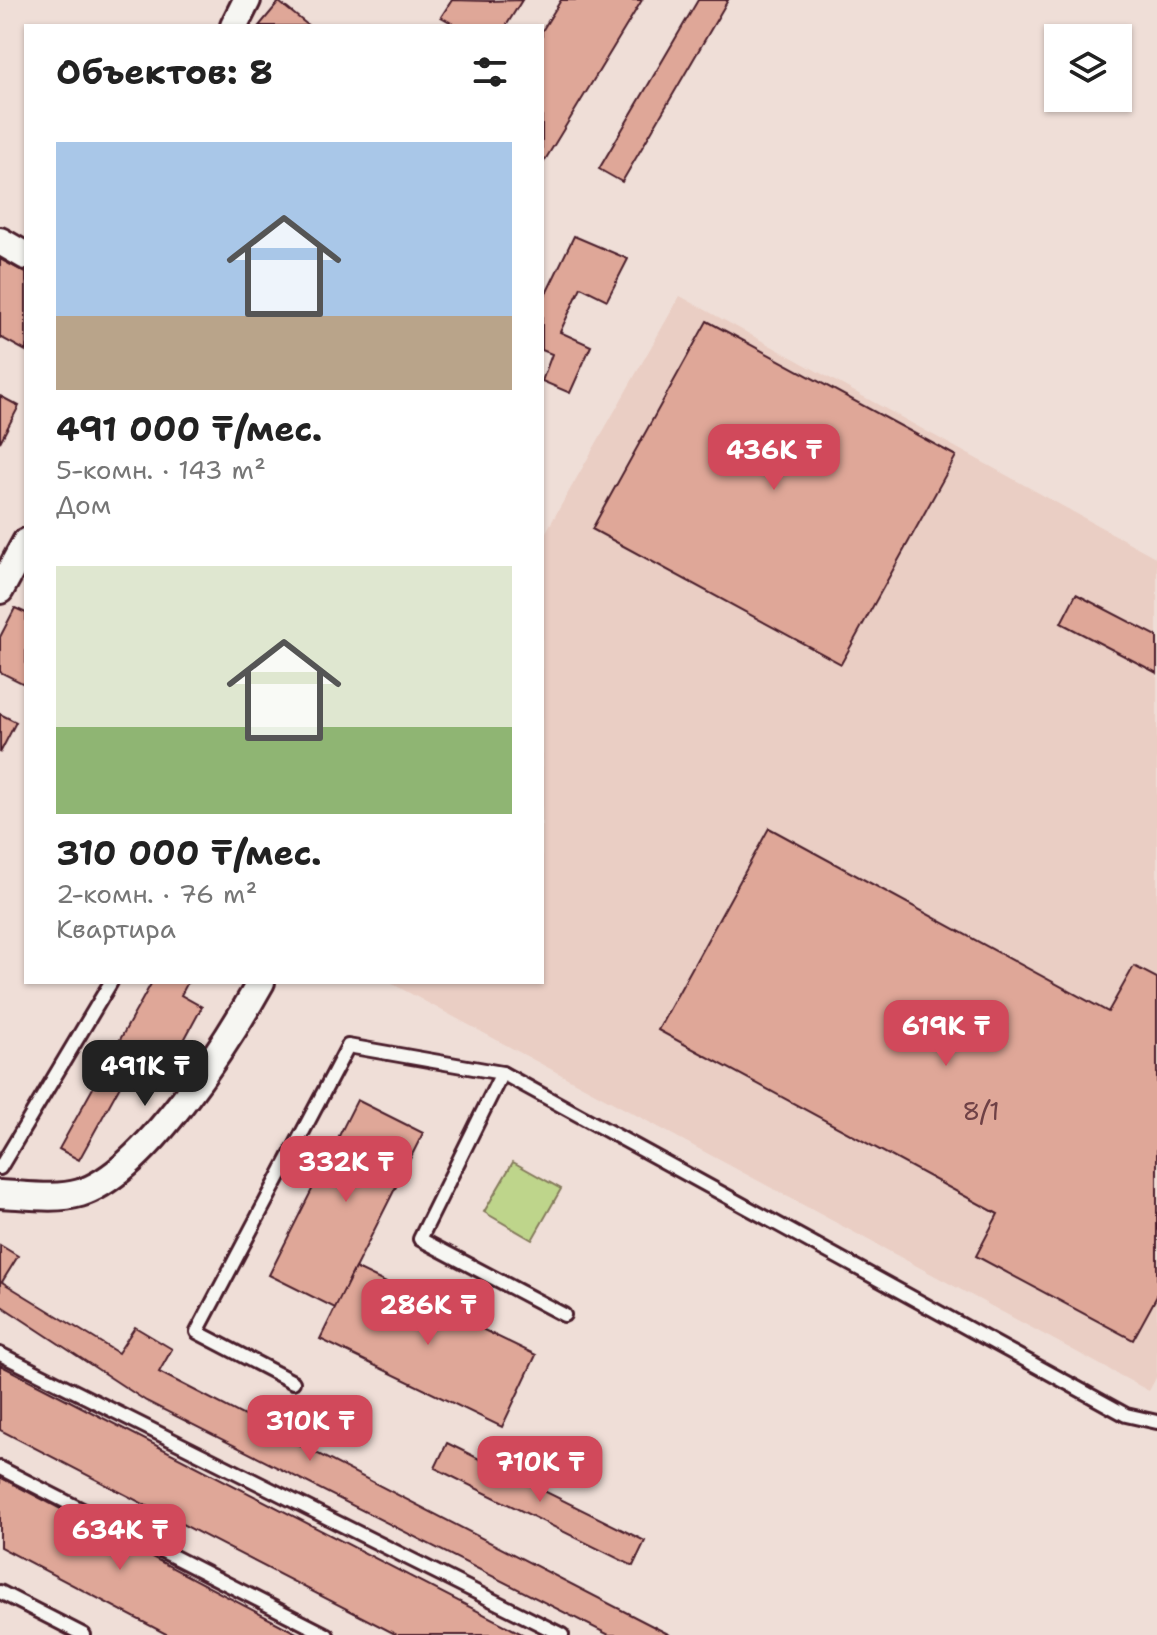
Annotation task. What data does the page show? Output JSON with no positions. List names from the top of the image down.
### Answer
{
  "house_numbers": ["8/1"],
  "page": {
    "heading": "Объектов: 8",
    "list": [
      {
        "name": "491 000 ₸/мес.",
        "note": "5-комн. · 143 m² · Дом"
      },
      {
        "name": "310 000 ₸/мес.",
        "note": "2-комн. · 76 m² · Квартира"
      }
    ],
    "price": [
      "436K ₸",
      "619K ₸",
      "491K ₸",
      "332K ₸",
      "286K ₸",
      "310K ₸",
      "710K ₸",
      "634K ₸"
    ]
  }
}
